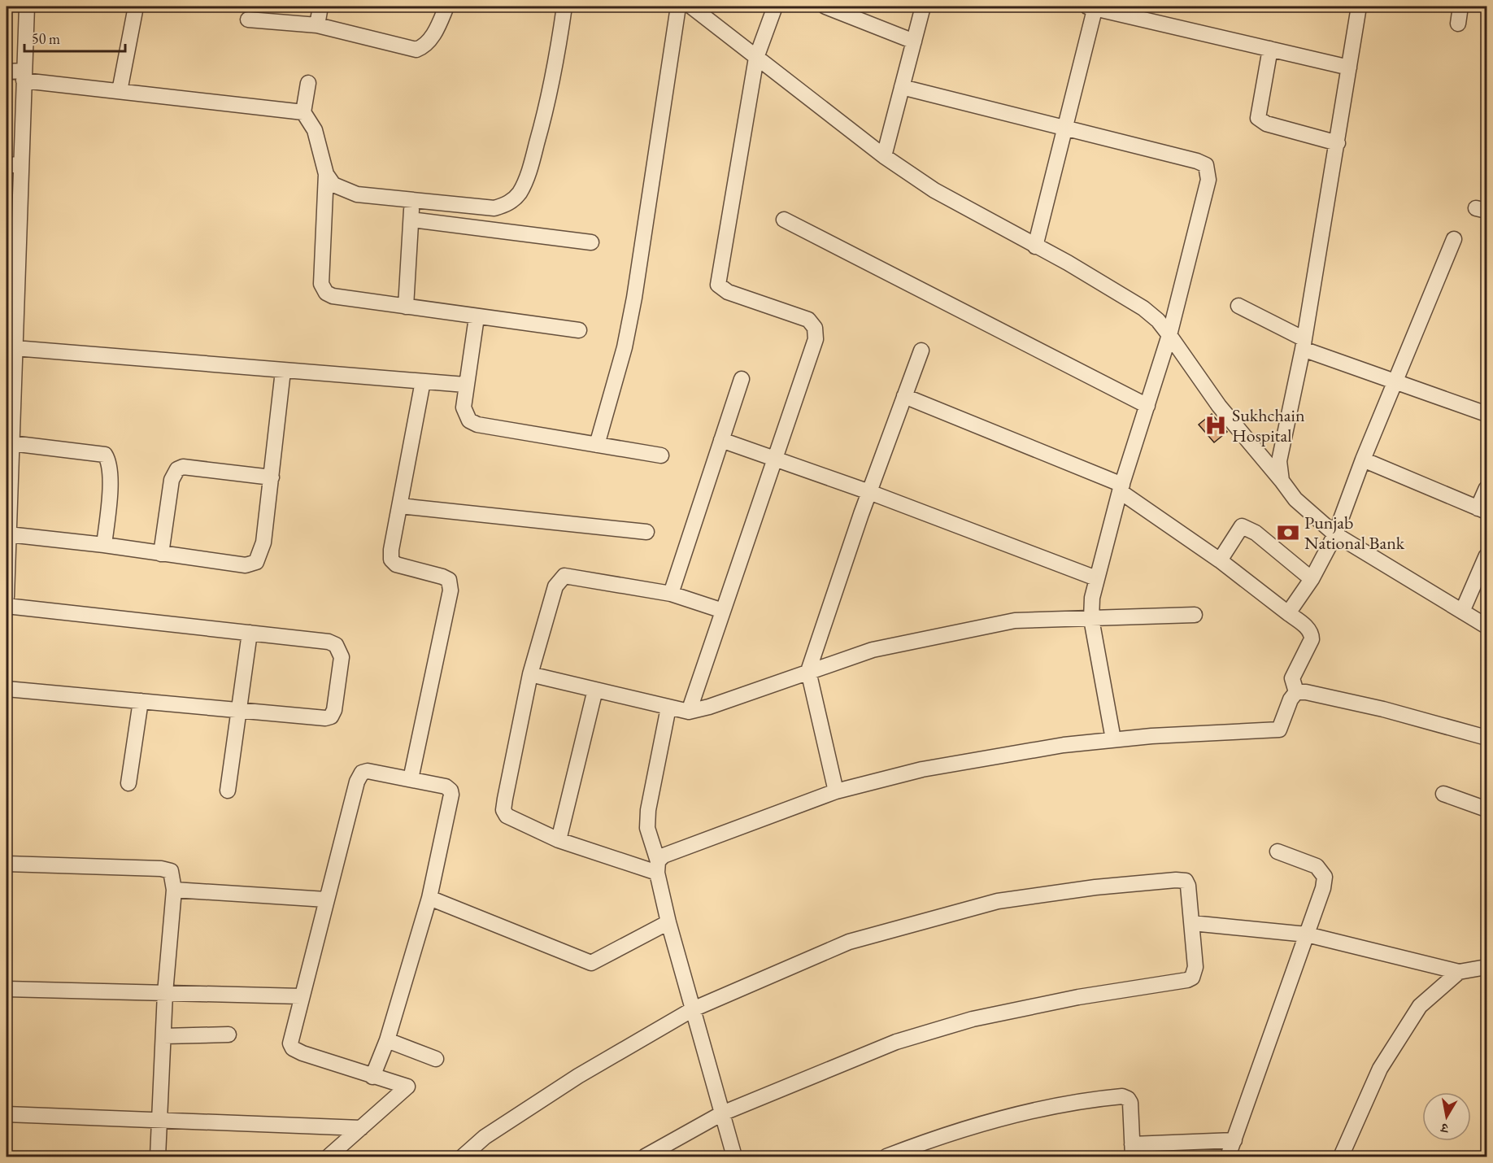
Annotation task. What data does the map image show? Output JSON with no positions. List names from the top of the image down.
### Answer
{
  "places": {
    "hospital": ["Sukhchain Hospital"],
    "bank": ["Punjab National Bank"]
  },
  "scale_bar": "50 m",
  "north": "bottom"
}
